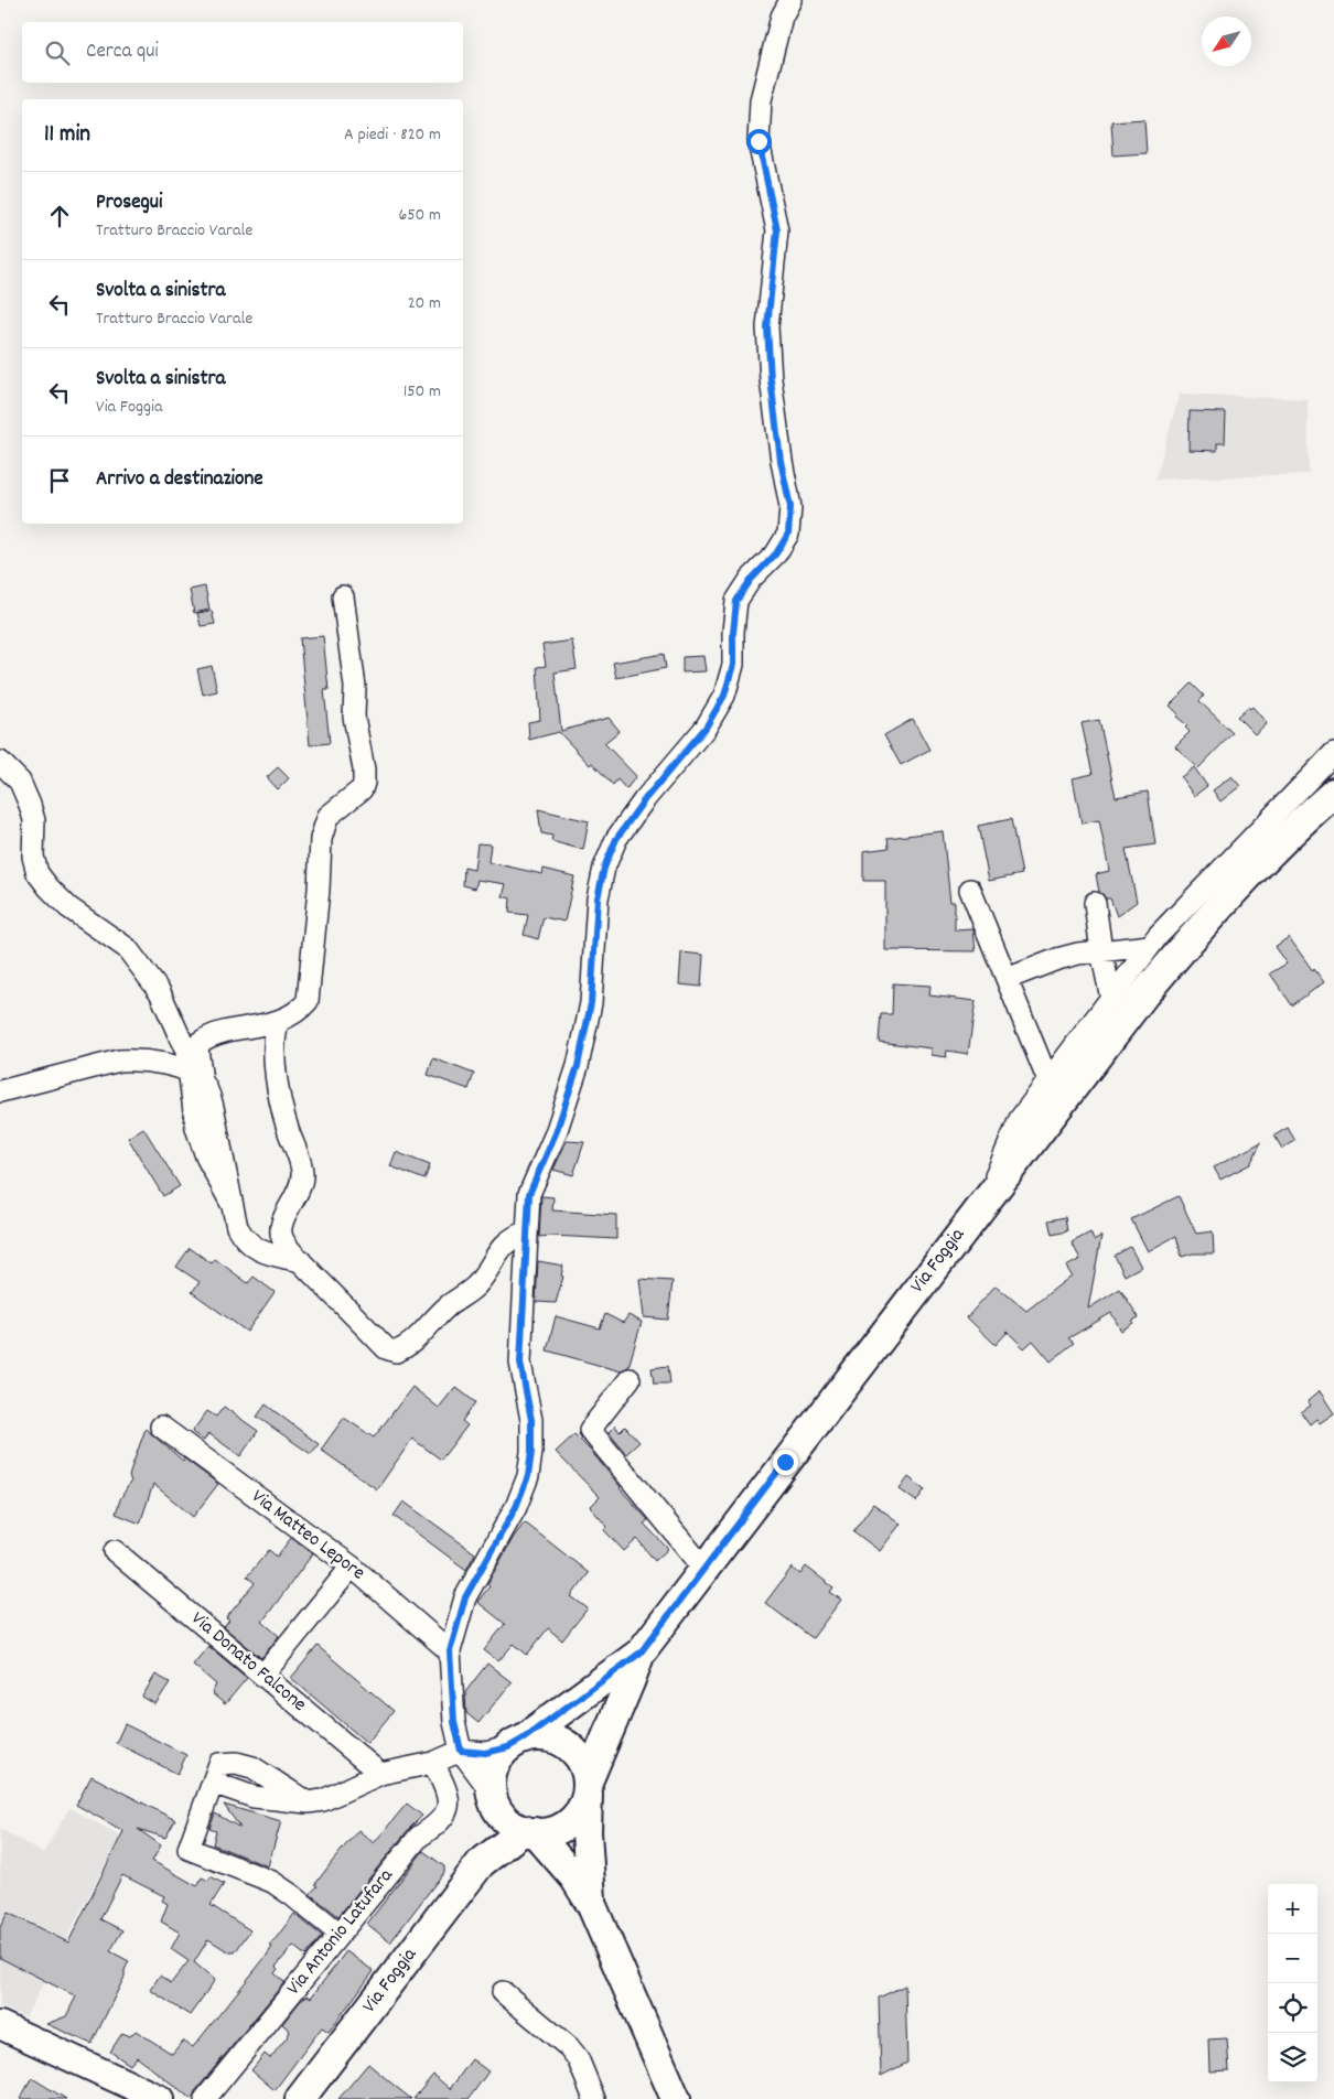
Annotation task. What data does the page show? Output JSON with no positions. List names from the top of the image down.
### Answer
{
  "streets": {
    "main road": ["Via Foggia"],
    "street": ["Via Matteo Lepore", "Via Donato Falcone", "Via Antonio Latufara"]
  },
  "north": "bottom left",
  "page": {
    "search": "Cerca qui",
    "heading": ["11 min", "A piedi · 820 m"],
    "list": [
      ["Prosegui", "Tratturo Braccio Varale", "650 m"],
      ["Svolta a sinistra", "Tratturo Braccio Varale", "20 m"],
      ["Svolta a sinistra", "Via Foggia", "150 m"],
      "Arrivo a destinazione"
    ],
    "map_buttons": ["+", "−"]
  }
}
